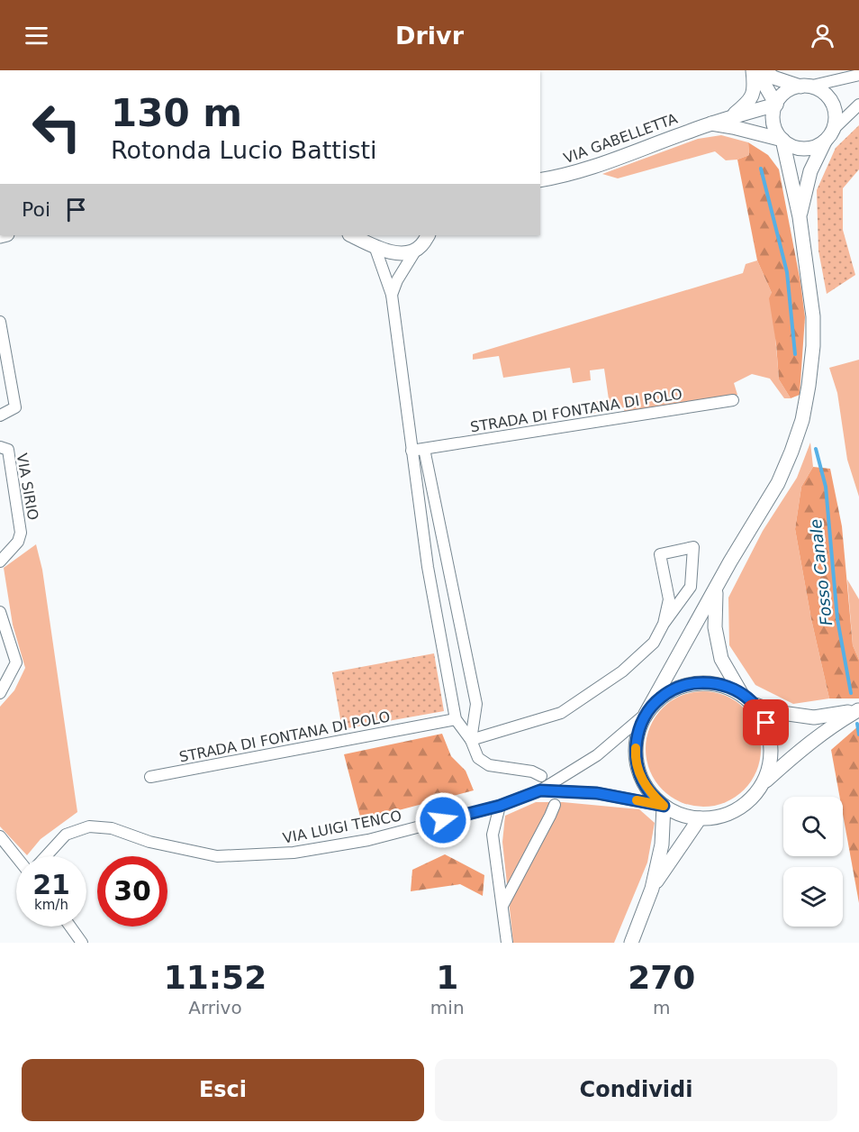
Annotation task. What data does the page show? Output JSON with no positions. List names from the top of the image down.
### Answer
{
  "streets": {
    "street": [
      "VIA GABELLETTA",
      "STRADA DI FONTANA DI POLO",
      "VIA SIRIO",
      "VIA LUIGI TENCO"
    ]
  },
  "water": ["Fosso Canale"],
  "page": {
    "header": "Drivr",
    "turn": ["130 m", "Rotonda Lucio Battisti"],
    "then": "Poi",
    "speed": "21 km/h",
    "limit": "30",
    "eta": [
      "11:52",
      "Arrivo",
      "1",
      "min",
      "270",
      "m"
    ],
    "buttons": ["Esci", "Condividi"]
  }
}
